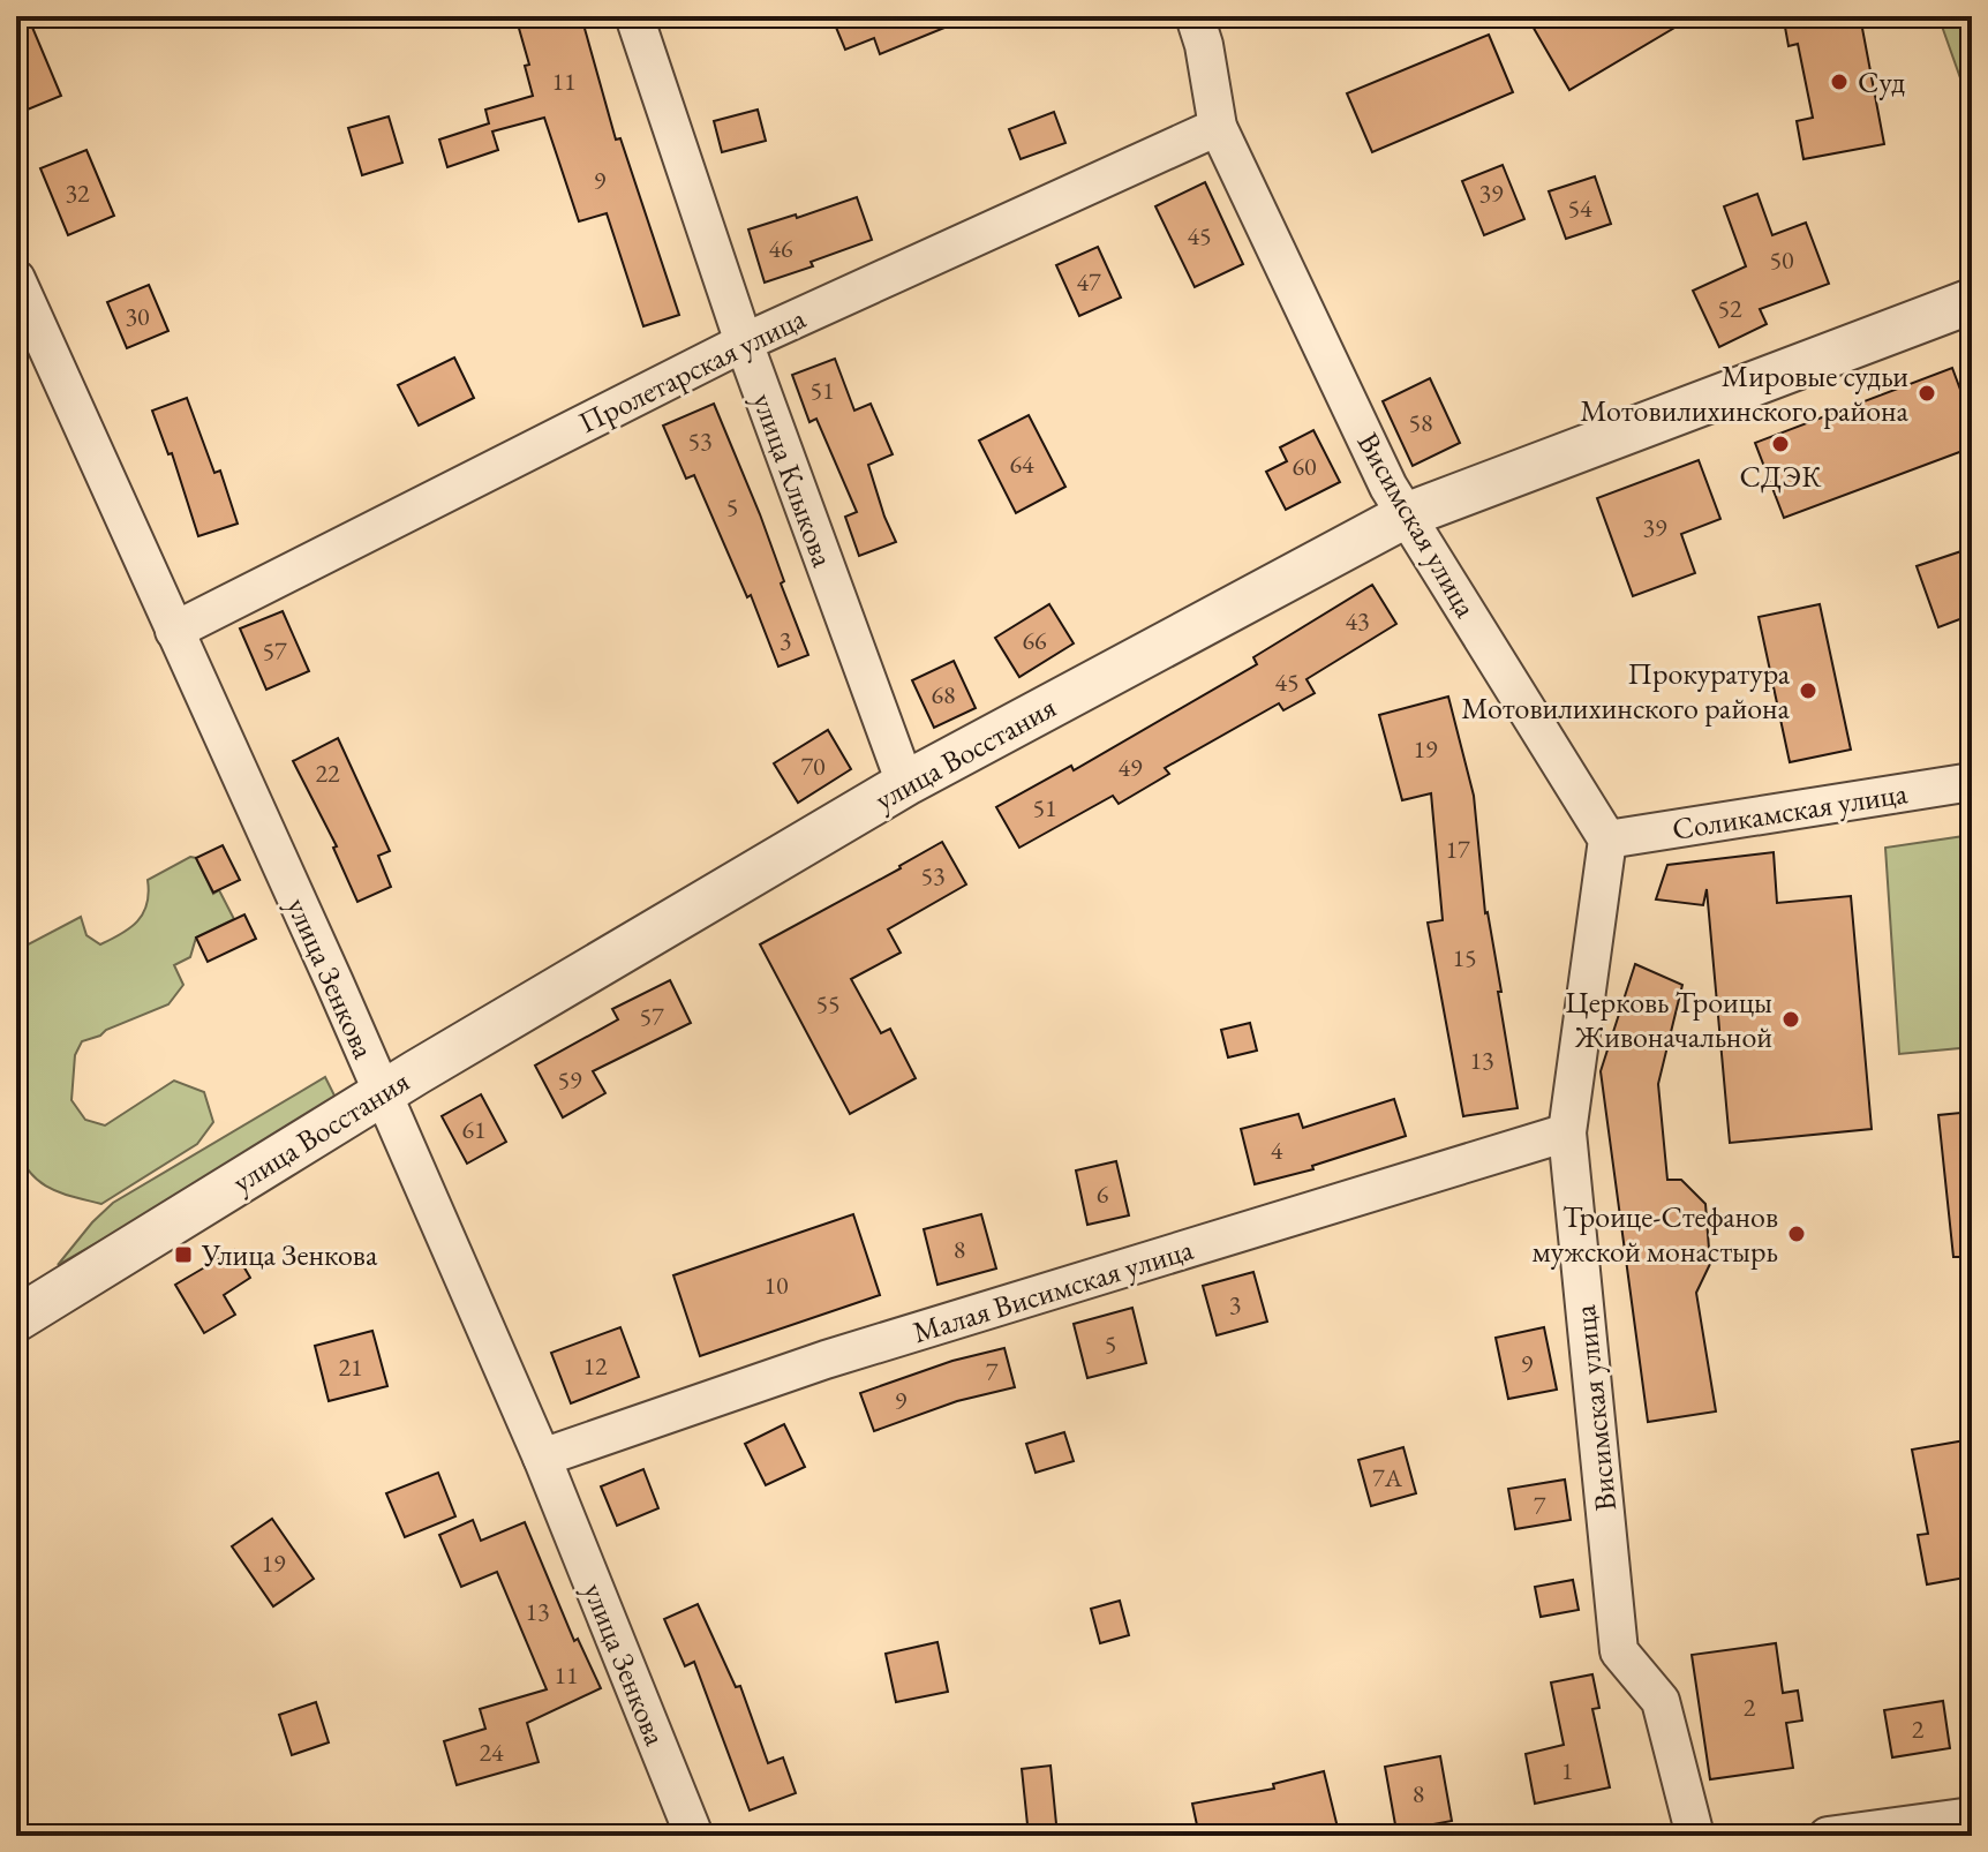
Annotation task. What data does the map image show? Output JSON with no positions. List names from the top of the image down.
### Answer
{
  "streets": {
    "street": [
      "Пролетарская улица",
      "улица Клыкова",
      "Висимская улица",
      "улица Восстания",
      "Соликамская улица",
      "улица Зенкова",
      "Малая Висимская улица"
    ]
  },
  "crossings": [
    ["Пролетарская улица", "улица Клыкова"],
    ["Пролетарская улица", "Висимская улица"],
    ["Пролетарская улица", "улица Зенкова"],
    ["улица Клыкова", "улица Восстания"],
    ["Висимская улица", "улица Восстания"],
    ["Висимская улица", "Соликамская улица"],
    ["Висимская улица", "Малая Висимская улица"],
    ["улица Восстания", "улица Зенкова"],
    ["улица Зенкова", "Малая Висимская улица"]
  ],
  "places": {
    "other": [
      "Суд",
      "Мировые судьи Мотовилихинского района",
      "СДЭК",
      "Прокуратура Мотовилихинского района",
      "Церковь Троицы Живоначальной",
      "Троице-Стефанов мужской монастырь"
    ],
    "transit": ["Улица Зенкова"]
  },
  "house_numbers": [
    "11",
    "9",
    "32",
    "39",
    "54",
    "45",
    "46",
    "50",
    "47",
    "52",
    "30",
    "51",
    "58",
    "53",
    "64",
    "60",
    "5",
    "39",
    "43",
    "3",
    "66",
    "57",
    "45",
    "68",
    "19",
    "70",
    "49",
    "22",
    "51",
    "17",
    "53",
    "15",
    "55",
    "57",
    "13",
    "59",
    "61",
    "4",
    "6",
    "8",
    "10",
    "3",
    "5",
    "9",
    "12",
    "21",
    "7",
    "9",
    "7А",
    "7",
    "19",
    "13",
    "11",
    "2",
    "2",
    "24",
    "1",
    "8"
  ]
}
